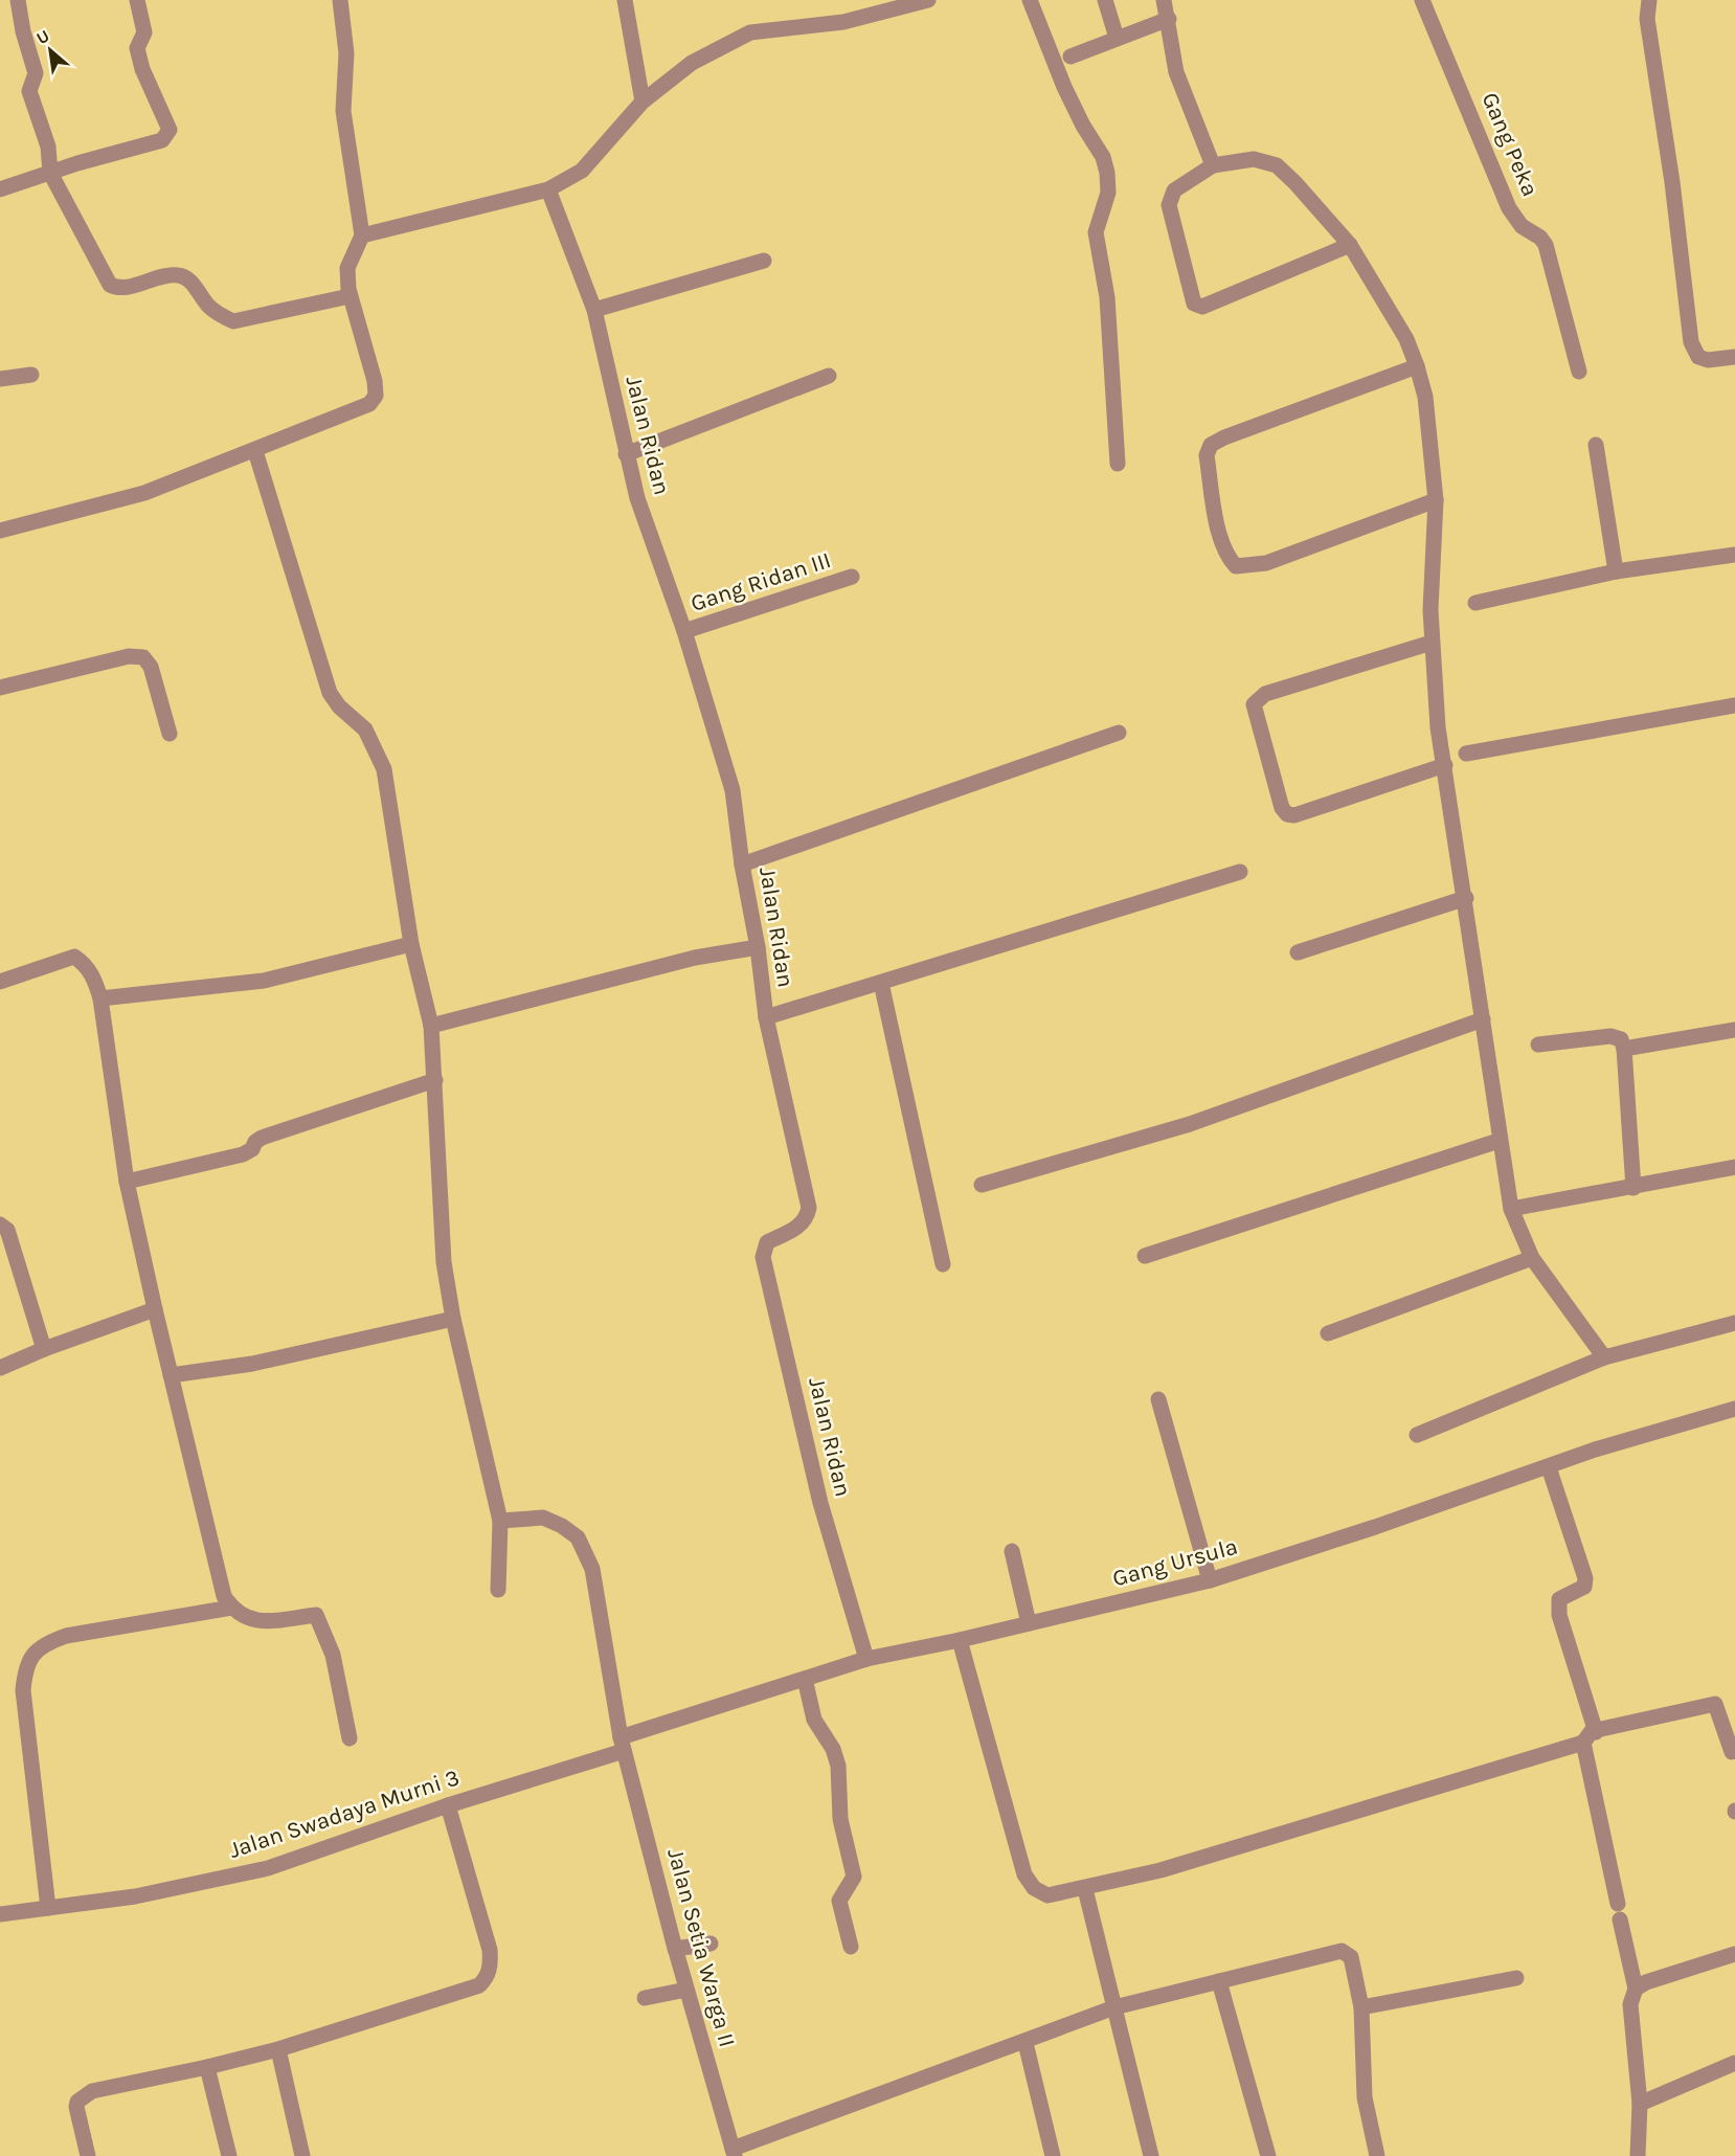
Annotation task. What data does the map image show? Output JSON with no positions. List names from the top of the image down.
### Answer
{
  "streets": {
    "street": [
      "Gang Peka",
      "Jalan Ridan",
      "Gang Ridan III",
      "Gang Ursula",
      "Jalan Swadaya Murni 3",
      "Jalan Setia Warga II"
    ]
  },
  "crossings": [
    ["Jalan Ridan", "Gang Ridan III"],
    ["Jalan Ridan", "Gang Ursula"],
    ["Gang Ursula", "Jalan Swadaya Murni 3"],
    ["Gang Ursula", "Jalan Setia Warga II"],
    ["Jalan Swadaya Murni 3", "Jalan Setia Warga II"]
  ],
  "north": "top left"
}
